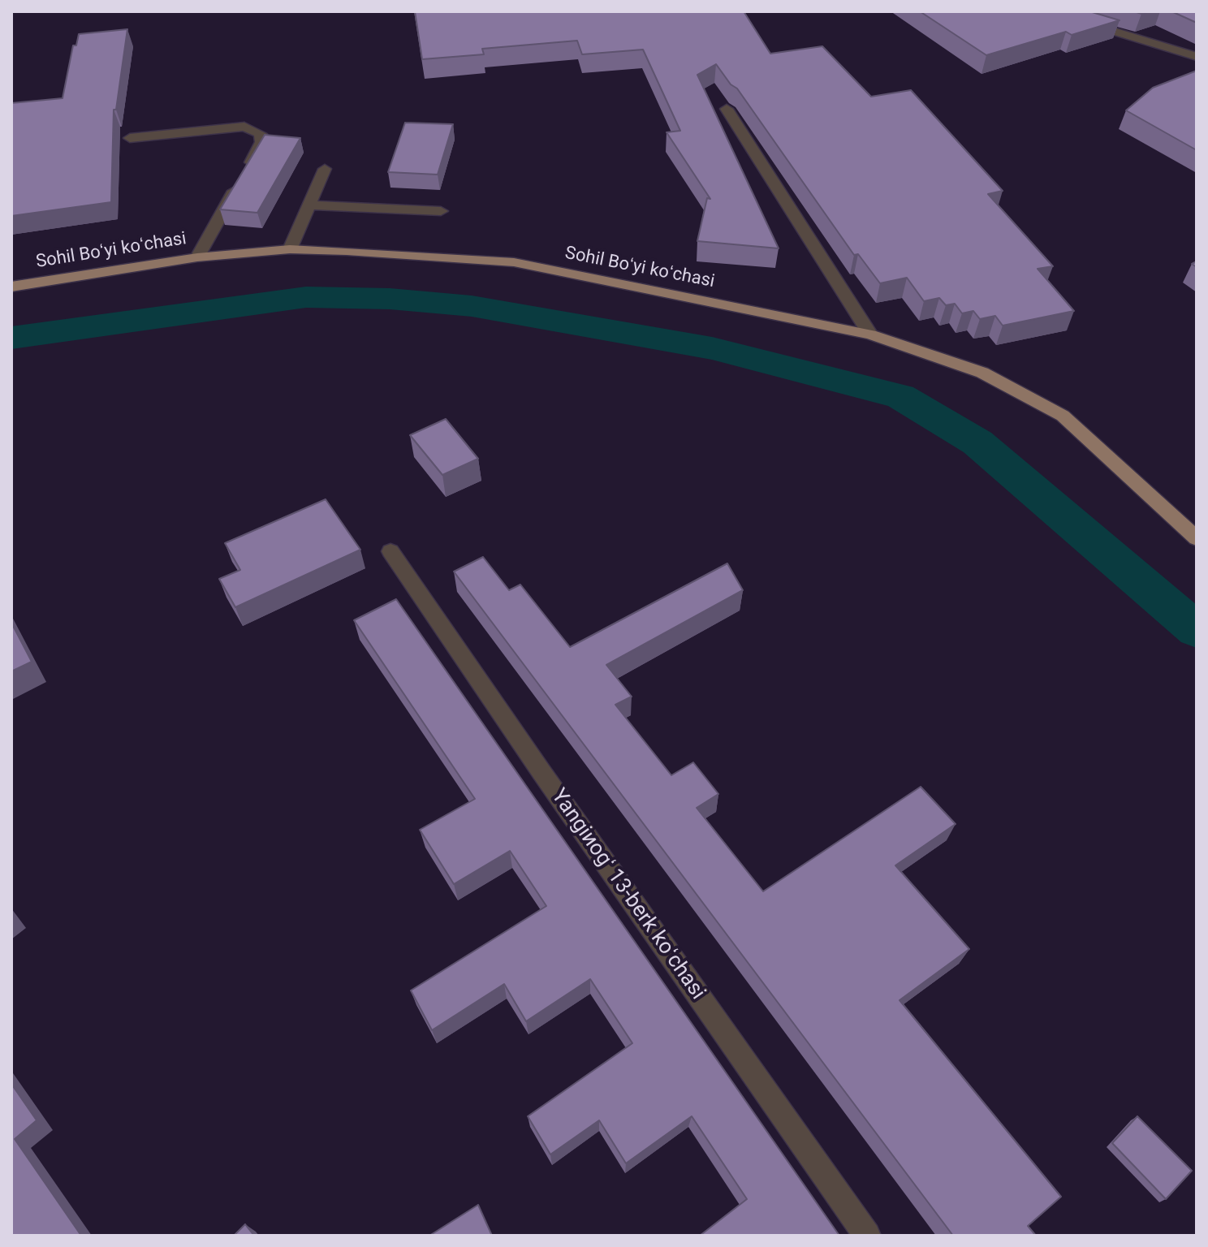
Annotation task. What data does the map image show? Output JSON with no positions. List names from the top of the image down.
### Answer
{
  "streets": {
    "main road": ["Sohil Boʻyi koʻchasi"],
    "street": ["Yangiиogʻ 13-berk koʻchasi"]
  }
}
